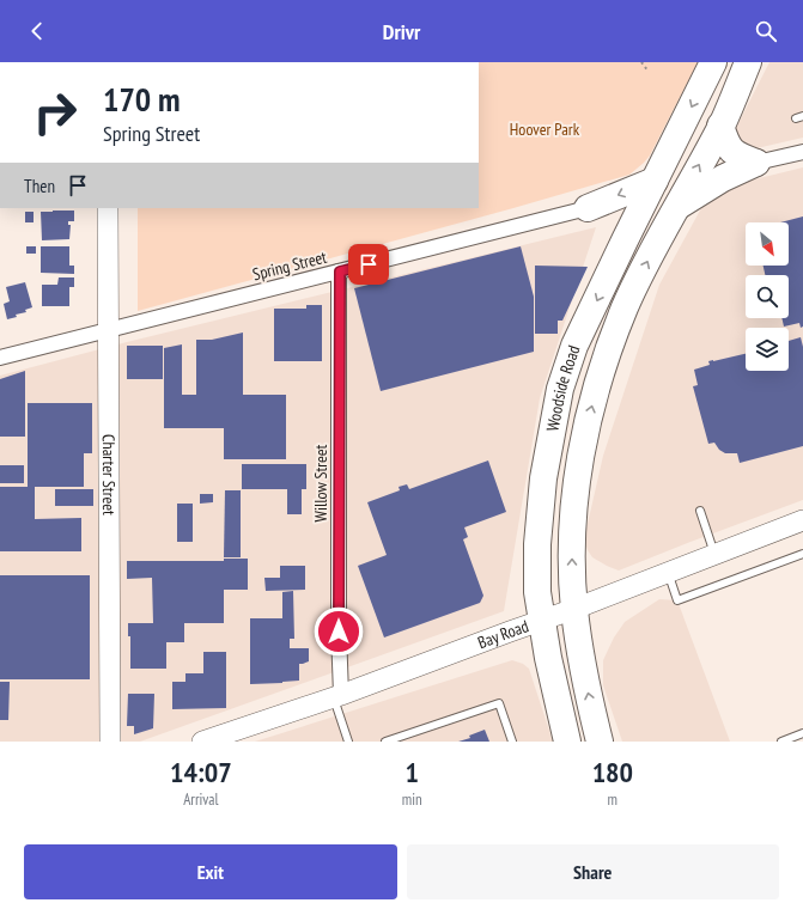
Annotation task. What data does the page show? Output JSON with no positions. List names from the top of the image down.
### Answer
{
  "streets": {
    "highway": ["Woodside Road"],
    "street": [
      "Spring Street",
      "Charter Street",
      "Willow Street",
      "Bay Road"
    ]
  },
  "crossings": [
    ["Spring Street", "Charter Street"],
    ["Spring Street", "Willow Street"],
    ["Woodside Road", "Bay Road"],
    ["Willow Street", "Bay Road"]
  ],
  "parks": ["Hoover Park"],
  "north": "bottom right",
  "page": {
    "header": "Drivr",
    "turn": ["170 m", "Spring Street"],
    "then": "Then",
    "eta": [
      "14:07",
      "Arrival",
      "1",
      "min",
      "180",
      "m"
    ],
    "buttons": ["Exit", "Share"]
  }
}
